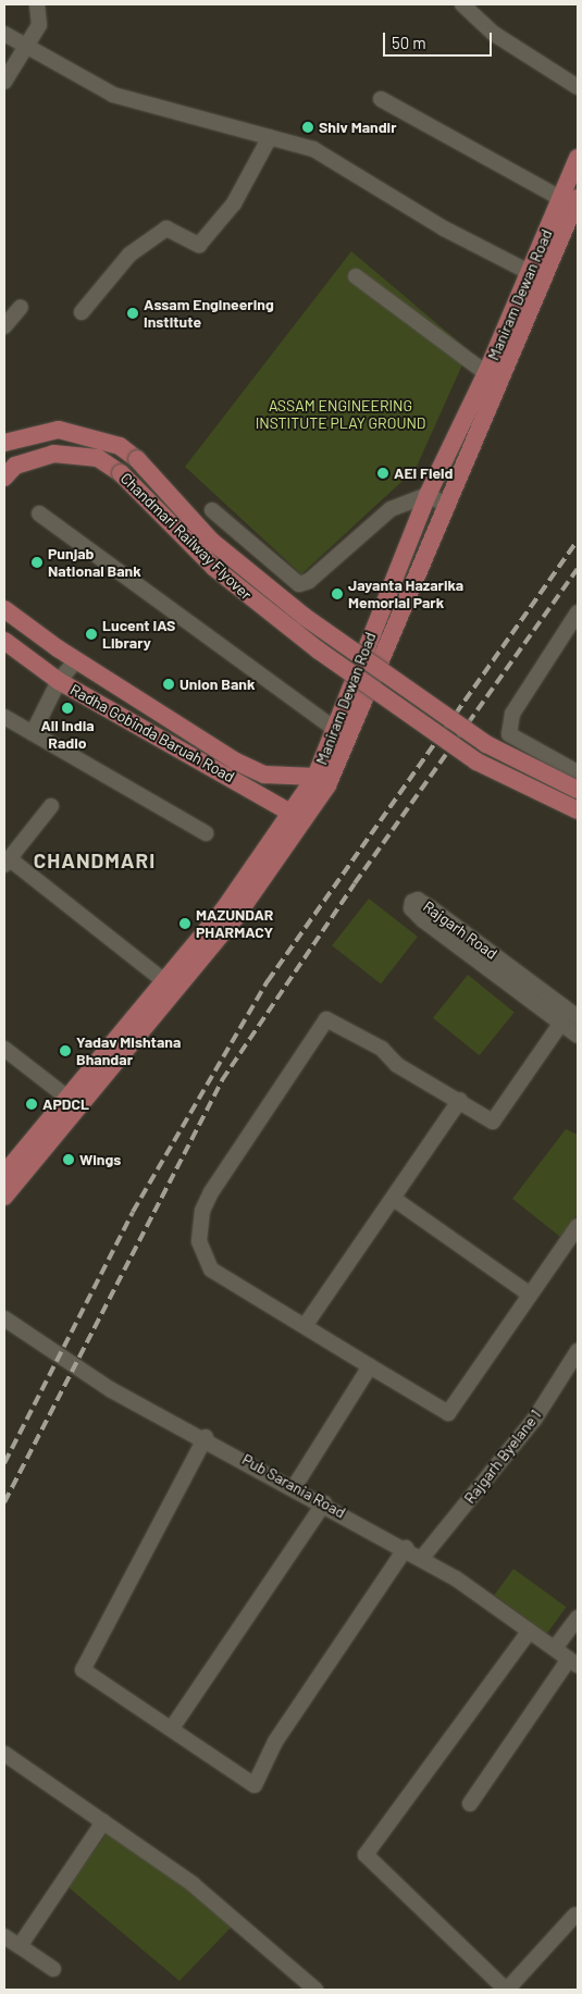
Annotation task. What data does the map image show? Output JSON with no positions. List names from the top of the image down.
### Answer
{
  "streets": {
    "main road": ["Maniram Dewan Road", "Chandmari Railway Flyover", "Radha Gobinda Baruah Road"],
    "street": ["Rajgarh Road", "Rajgarh Byelane 1", "Pub Sarania Road"]
  },
  "crossings": [
    ["Maniram Dewan Road", "Radha Gobinda Baruah Road"],
    ["Rajgarh Byelane 1", "Pub Sarania Road"]
  ],
  "districts": ["CHANDMARI"],
  "parks": ["ASSAM ENGINEERING INSTITUTE PLAY GROUND"],
  "places": [
    "Shiv Mandir",
    "Assam Engineering Institute",
    "AEI Field",
    "Punjab National Bank",
    "Jayanta Hazarika Memorial Park",
    "Lucent IAS Library",
    "Union Bank",
    "All India Radio",
    "MAZUNDAR PHARMACY",
    "Yadav Mishtana Bhandar",
    "APDCL",
    "Wings"
  ],
  "scale_bar": "50 m"
}
